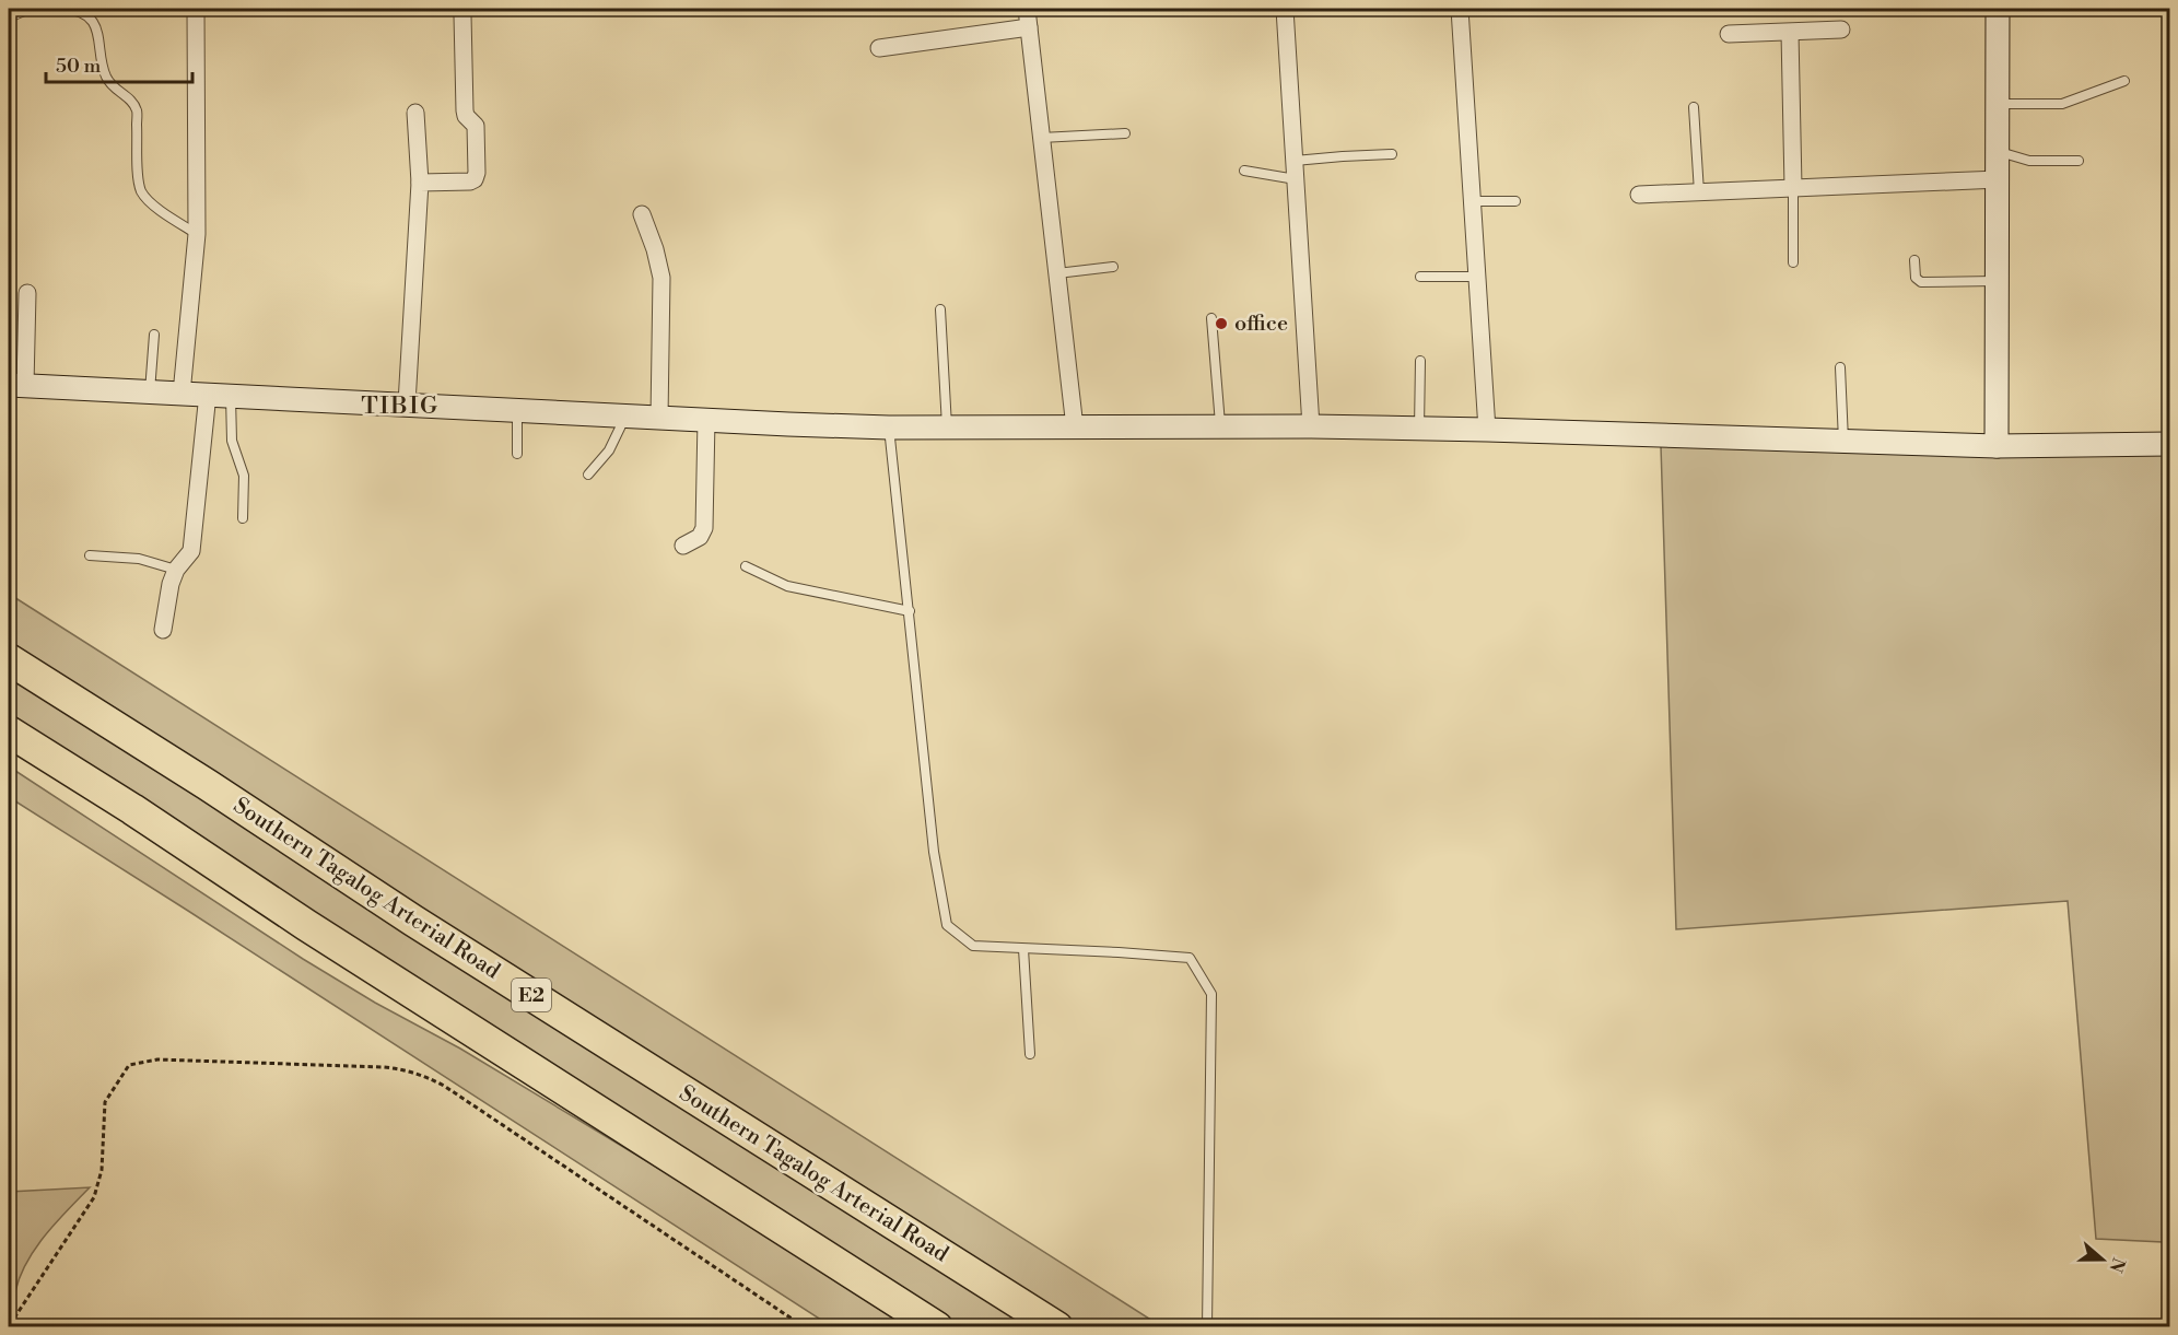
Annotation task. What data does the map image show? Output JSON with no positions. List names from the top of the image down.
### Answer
{
  "streets": {
    "highway": ["Southern Tagalog Arterial Road", "E2"]
  },
  "districts": ["TIBIG"],
  "places": ["office"],
  "scale_bar": "50 m",
  "north": "right"
}
